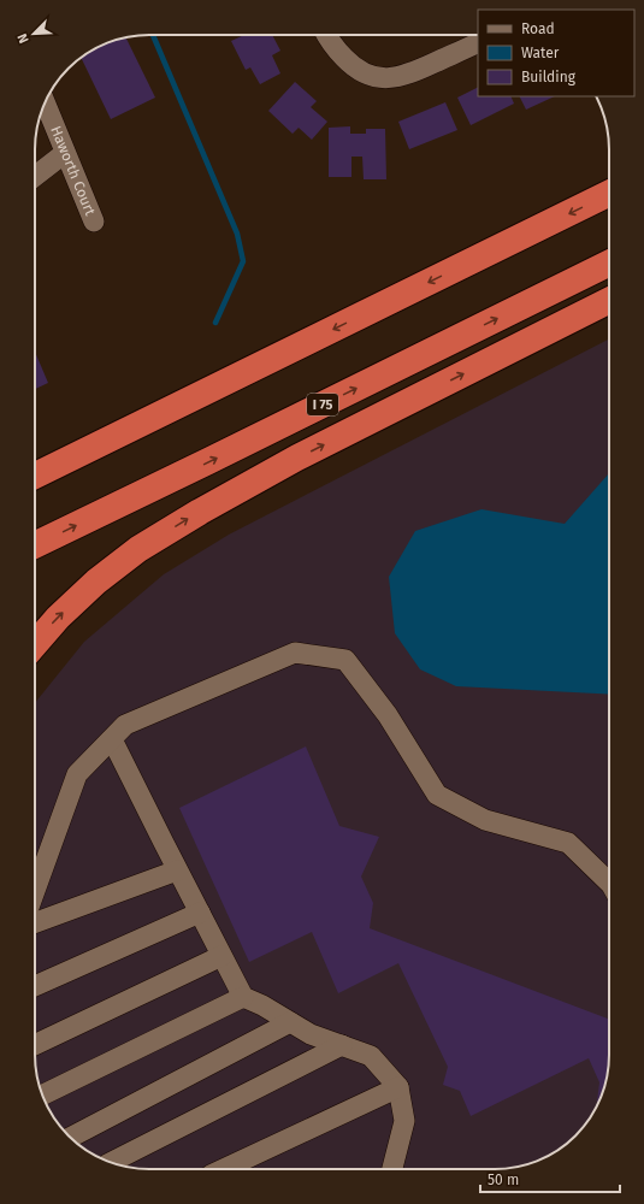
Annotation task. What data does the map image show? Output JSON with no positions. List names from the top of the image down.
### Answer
{
  "streets": {
    "highway": ["I 75"],
    "street": ["Haworth Court"]
  },
  "legend": ["Road", "Water", "Building"],
  "scale_bar": "50 m",
  "north": "bottom left"
}
